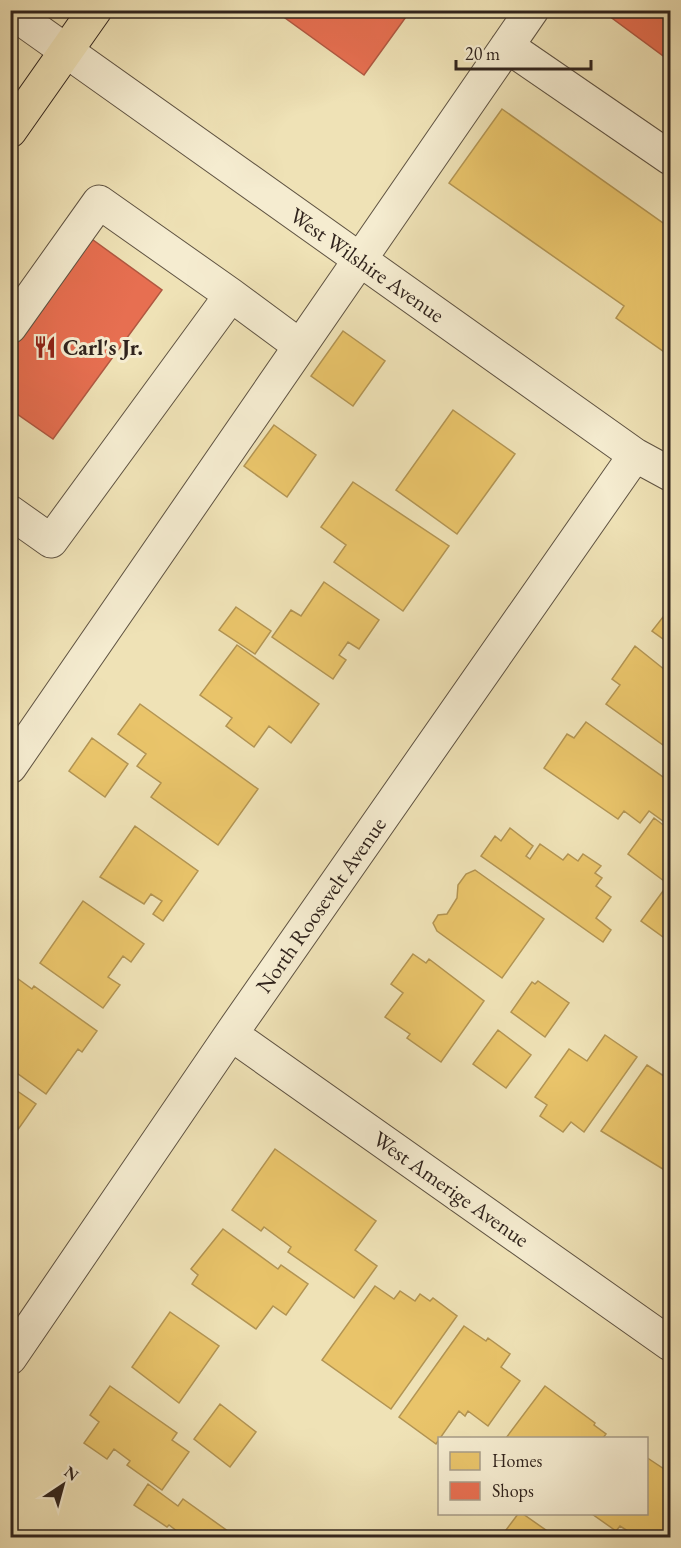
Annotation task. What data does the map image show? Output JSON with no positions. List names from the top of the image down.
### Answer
{
  "streets": {
    "street": ["West Wilshire Avenue", "North Roosevelt Avenue", "West Amerige Avenue"]
  },
  "crossings": [
    ["West Wilshire Avenue", "North Roosevelt Avenue"],
    ["North Roosevelt Avenue", "West Amerige Avenue"]
  ],
  "places": {
    "restaurant": ["Carl's Jr."]
  },
  "legend": ["Homes", "Shops"],
  "scale_bar": "20 m",
  "north": "top right"
}
